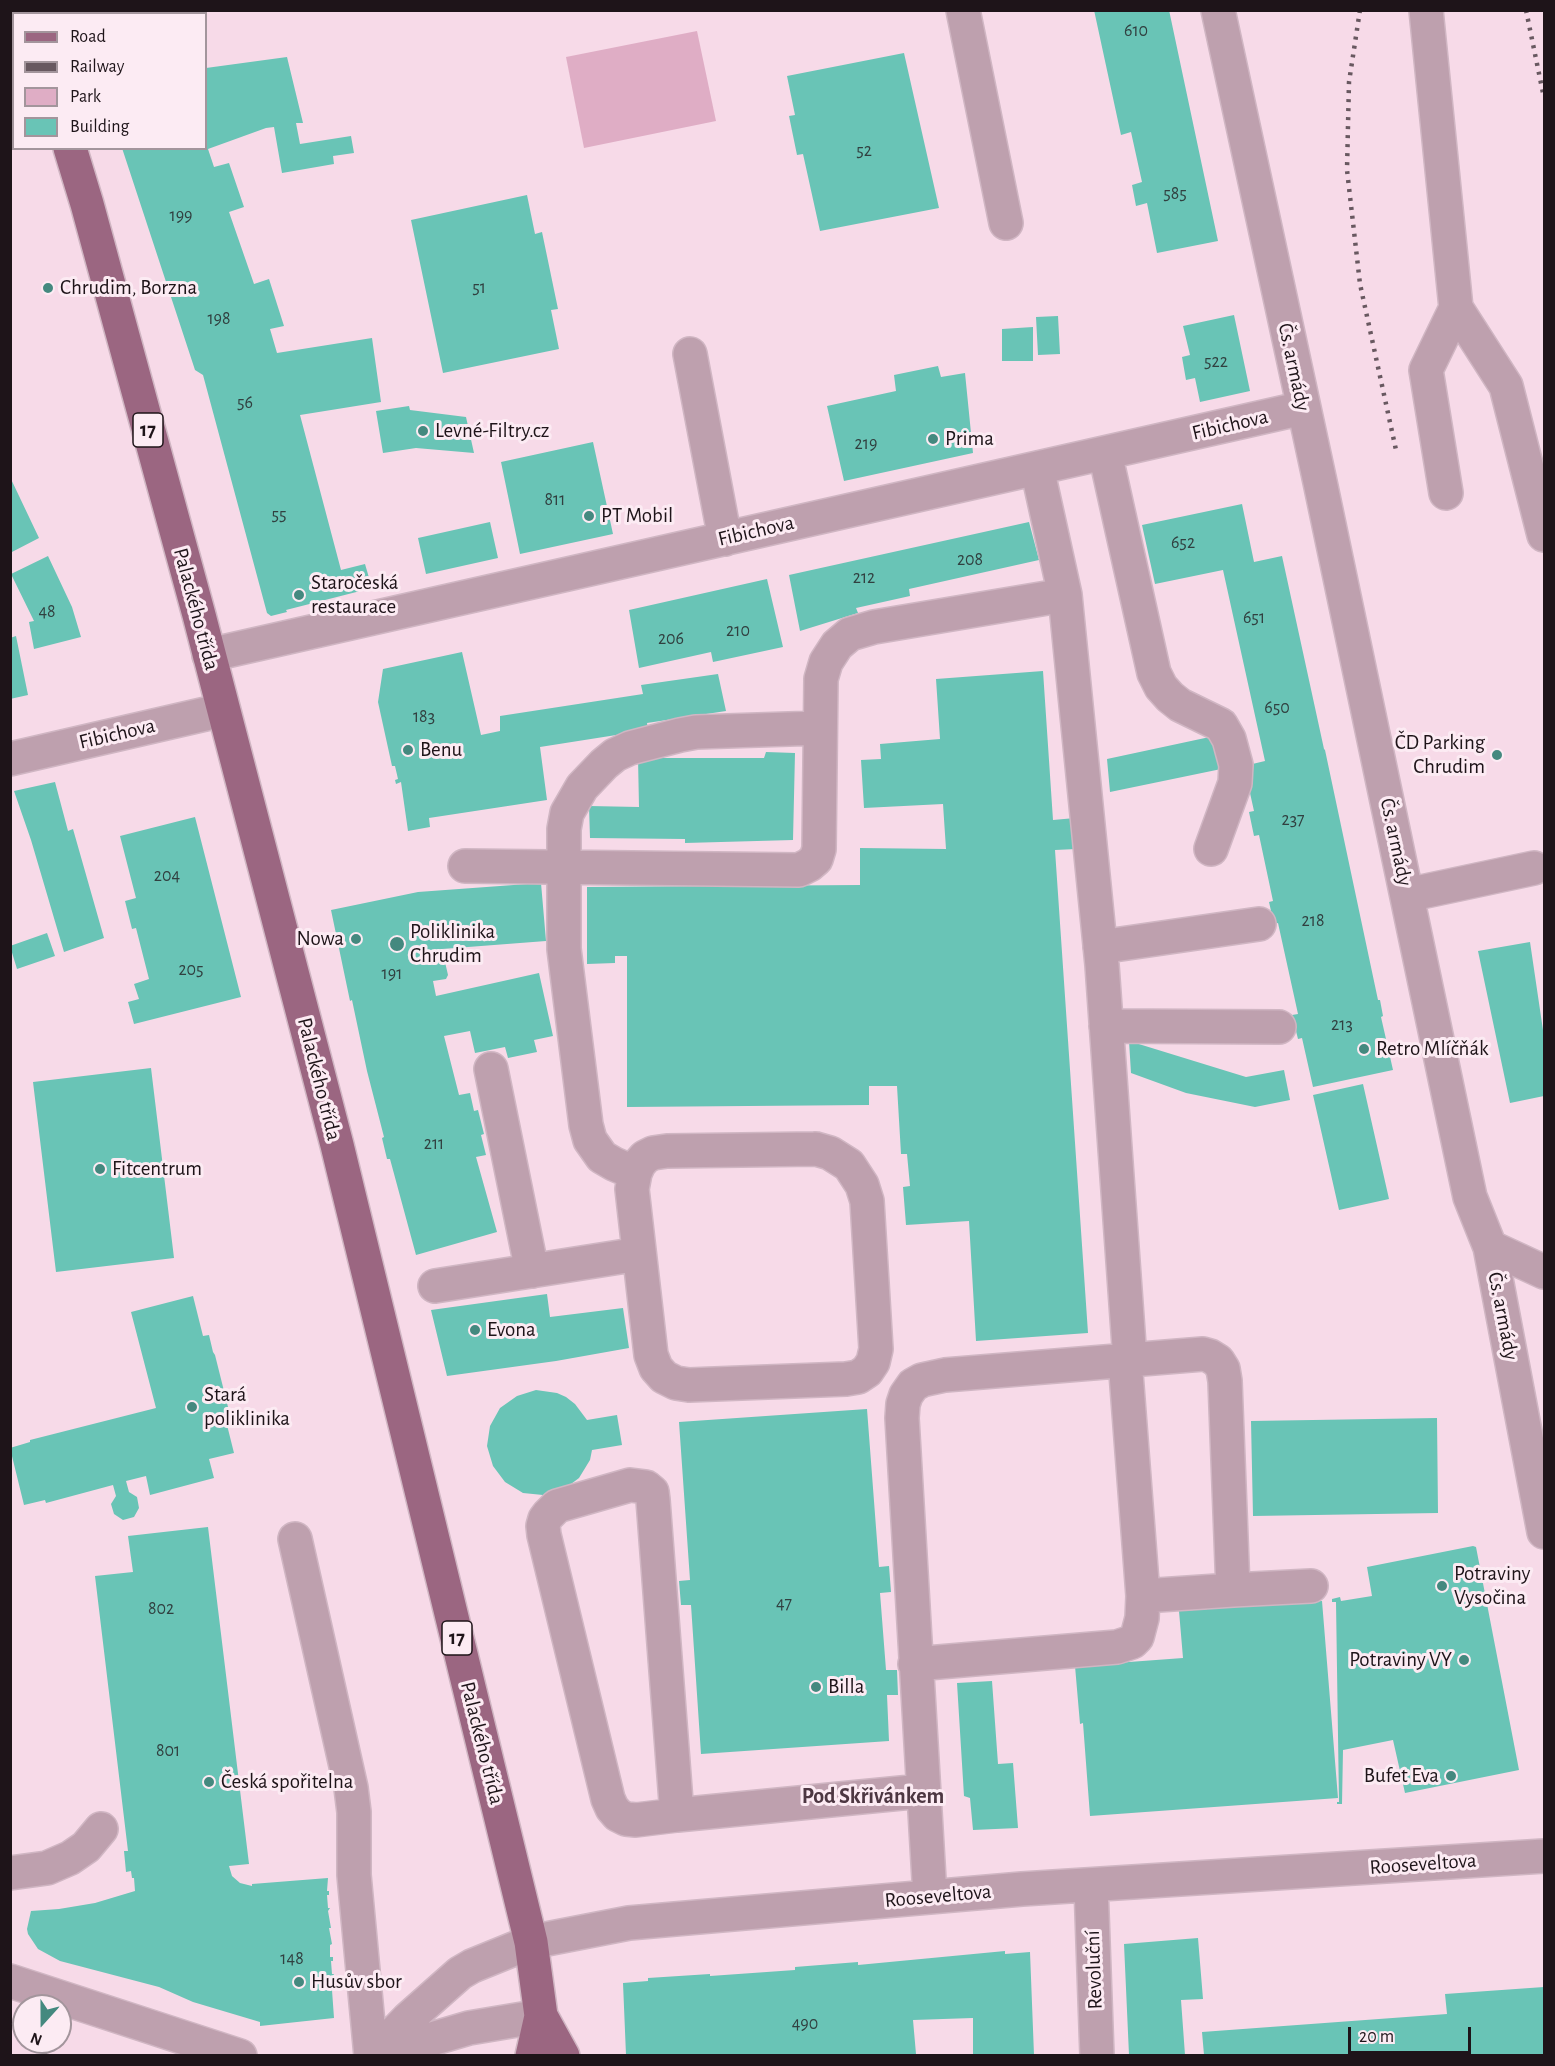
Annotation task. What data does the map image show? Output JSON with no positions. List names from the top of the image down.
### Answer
{
  "streets": {
    "main road": ["17", "Palackého třída"],
    "street": [
      "Čs. armády",
      "Fibichova",
      "Rooseveltova",
      "Revoluční"
    ]
  },
  "crossings": [
    ["Čs. armády", "Fibichova"],
    ["Fibichova", "Palackého třída"],
    ["Palackého třída", "Rooseveltova"],
    ["Rooseveltova", "Revoluční"]
  ],
  "districts": ["Pod Skřivánkem"],
  "places": [
    "Chrudim, Borzna",
    "Levné-Filtry.cz",
    "Prima",
    "PT Mobil",
    "Staročeská restaurace",
    "Benu",
    "ČD Parking Chrudim",
    "Nowa",
    "Poliklinika Chrudim",
    "Retro Mlíčňák",
    "Fitcentrum",
    "Evona",
    "Stará poliklinika",
    "Potraviny Vysočina",
    "Potraviny VY",
    "Billa",
    "Bufet Eva",
    "Česká spořitelna",
    "Husův sbor"
  ],
  "house_numbers": [
    "610",
    "52",
    "585",
    "199",
    "51",
    "198",
    "522",
    "56",
    "219",
    "811",
    "55",
    "652",
    "208",
    "212",
    "48",
    "651",
    "210",
    "206",
    "650",
    "183",
    "237",
    "204",
    "218",
    "205",
    "191",
    "213",
    "211",
    "47",
    "802",
    "801",
    "148",
    "490"
  ],
  "legend": [
    "Road",
    "Railway",
    "Park",
    "Building"
  ],
  "scale_bar": "20 m",
  "north": "bottom"
}
